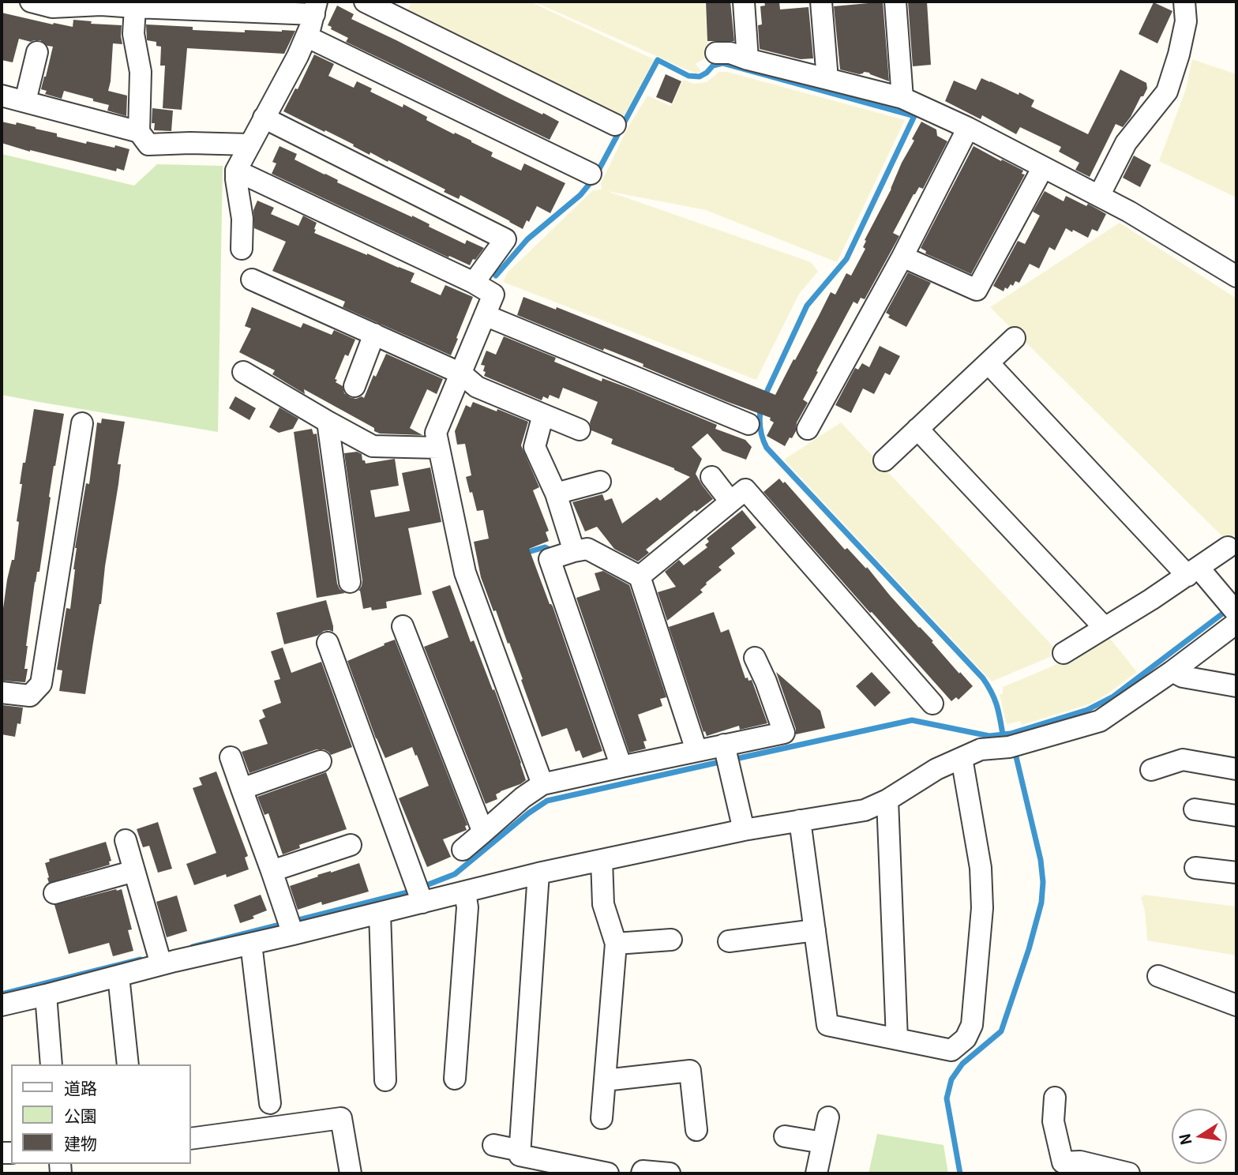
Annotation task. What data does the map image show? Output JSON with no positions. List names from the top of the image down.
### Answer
{
  "legend": ["道路", "公園", "建物"],
  "north": "left"
}
